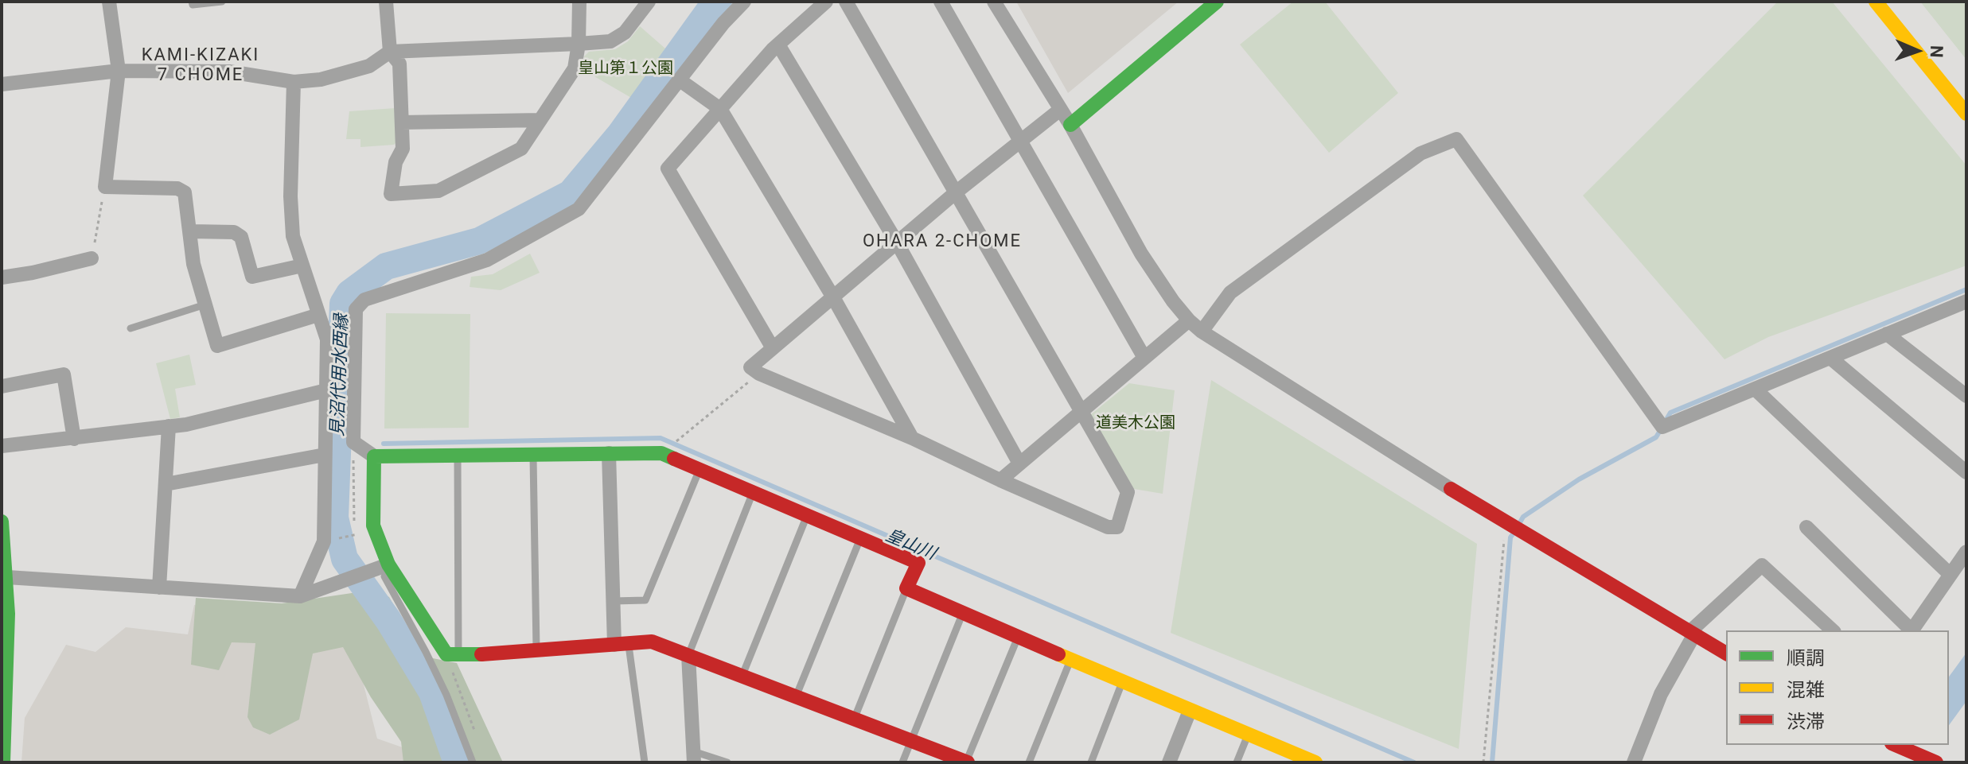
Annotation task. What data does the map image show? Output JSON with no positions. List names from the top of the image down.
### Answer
{
  "districts": ["KAMI-KIZAKI 7 CHOME", "OHARA 2-CHOME"],
  "water": ["見沼代用水西縁", "皇山川"],
  "parks": ["皇山第１公園", "道美木公園"],
  "legend": ["順調", "混雑", "渋滞"],
  "north": "right"
}
